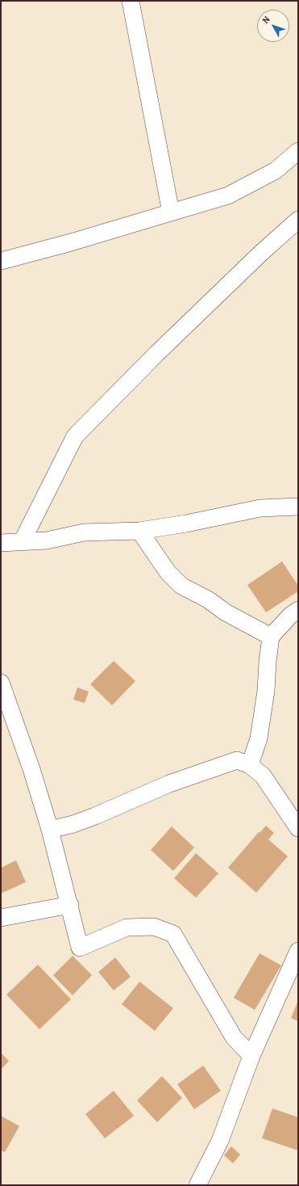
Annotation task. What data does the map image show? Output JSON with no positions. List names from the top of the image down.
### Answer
{
  "north": "top left"
}
